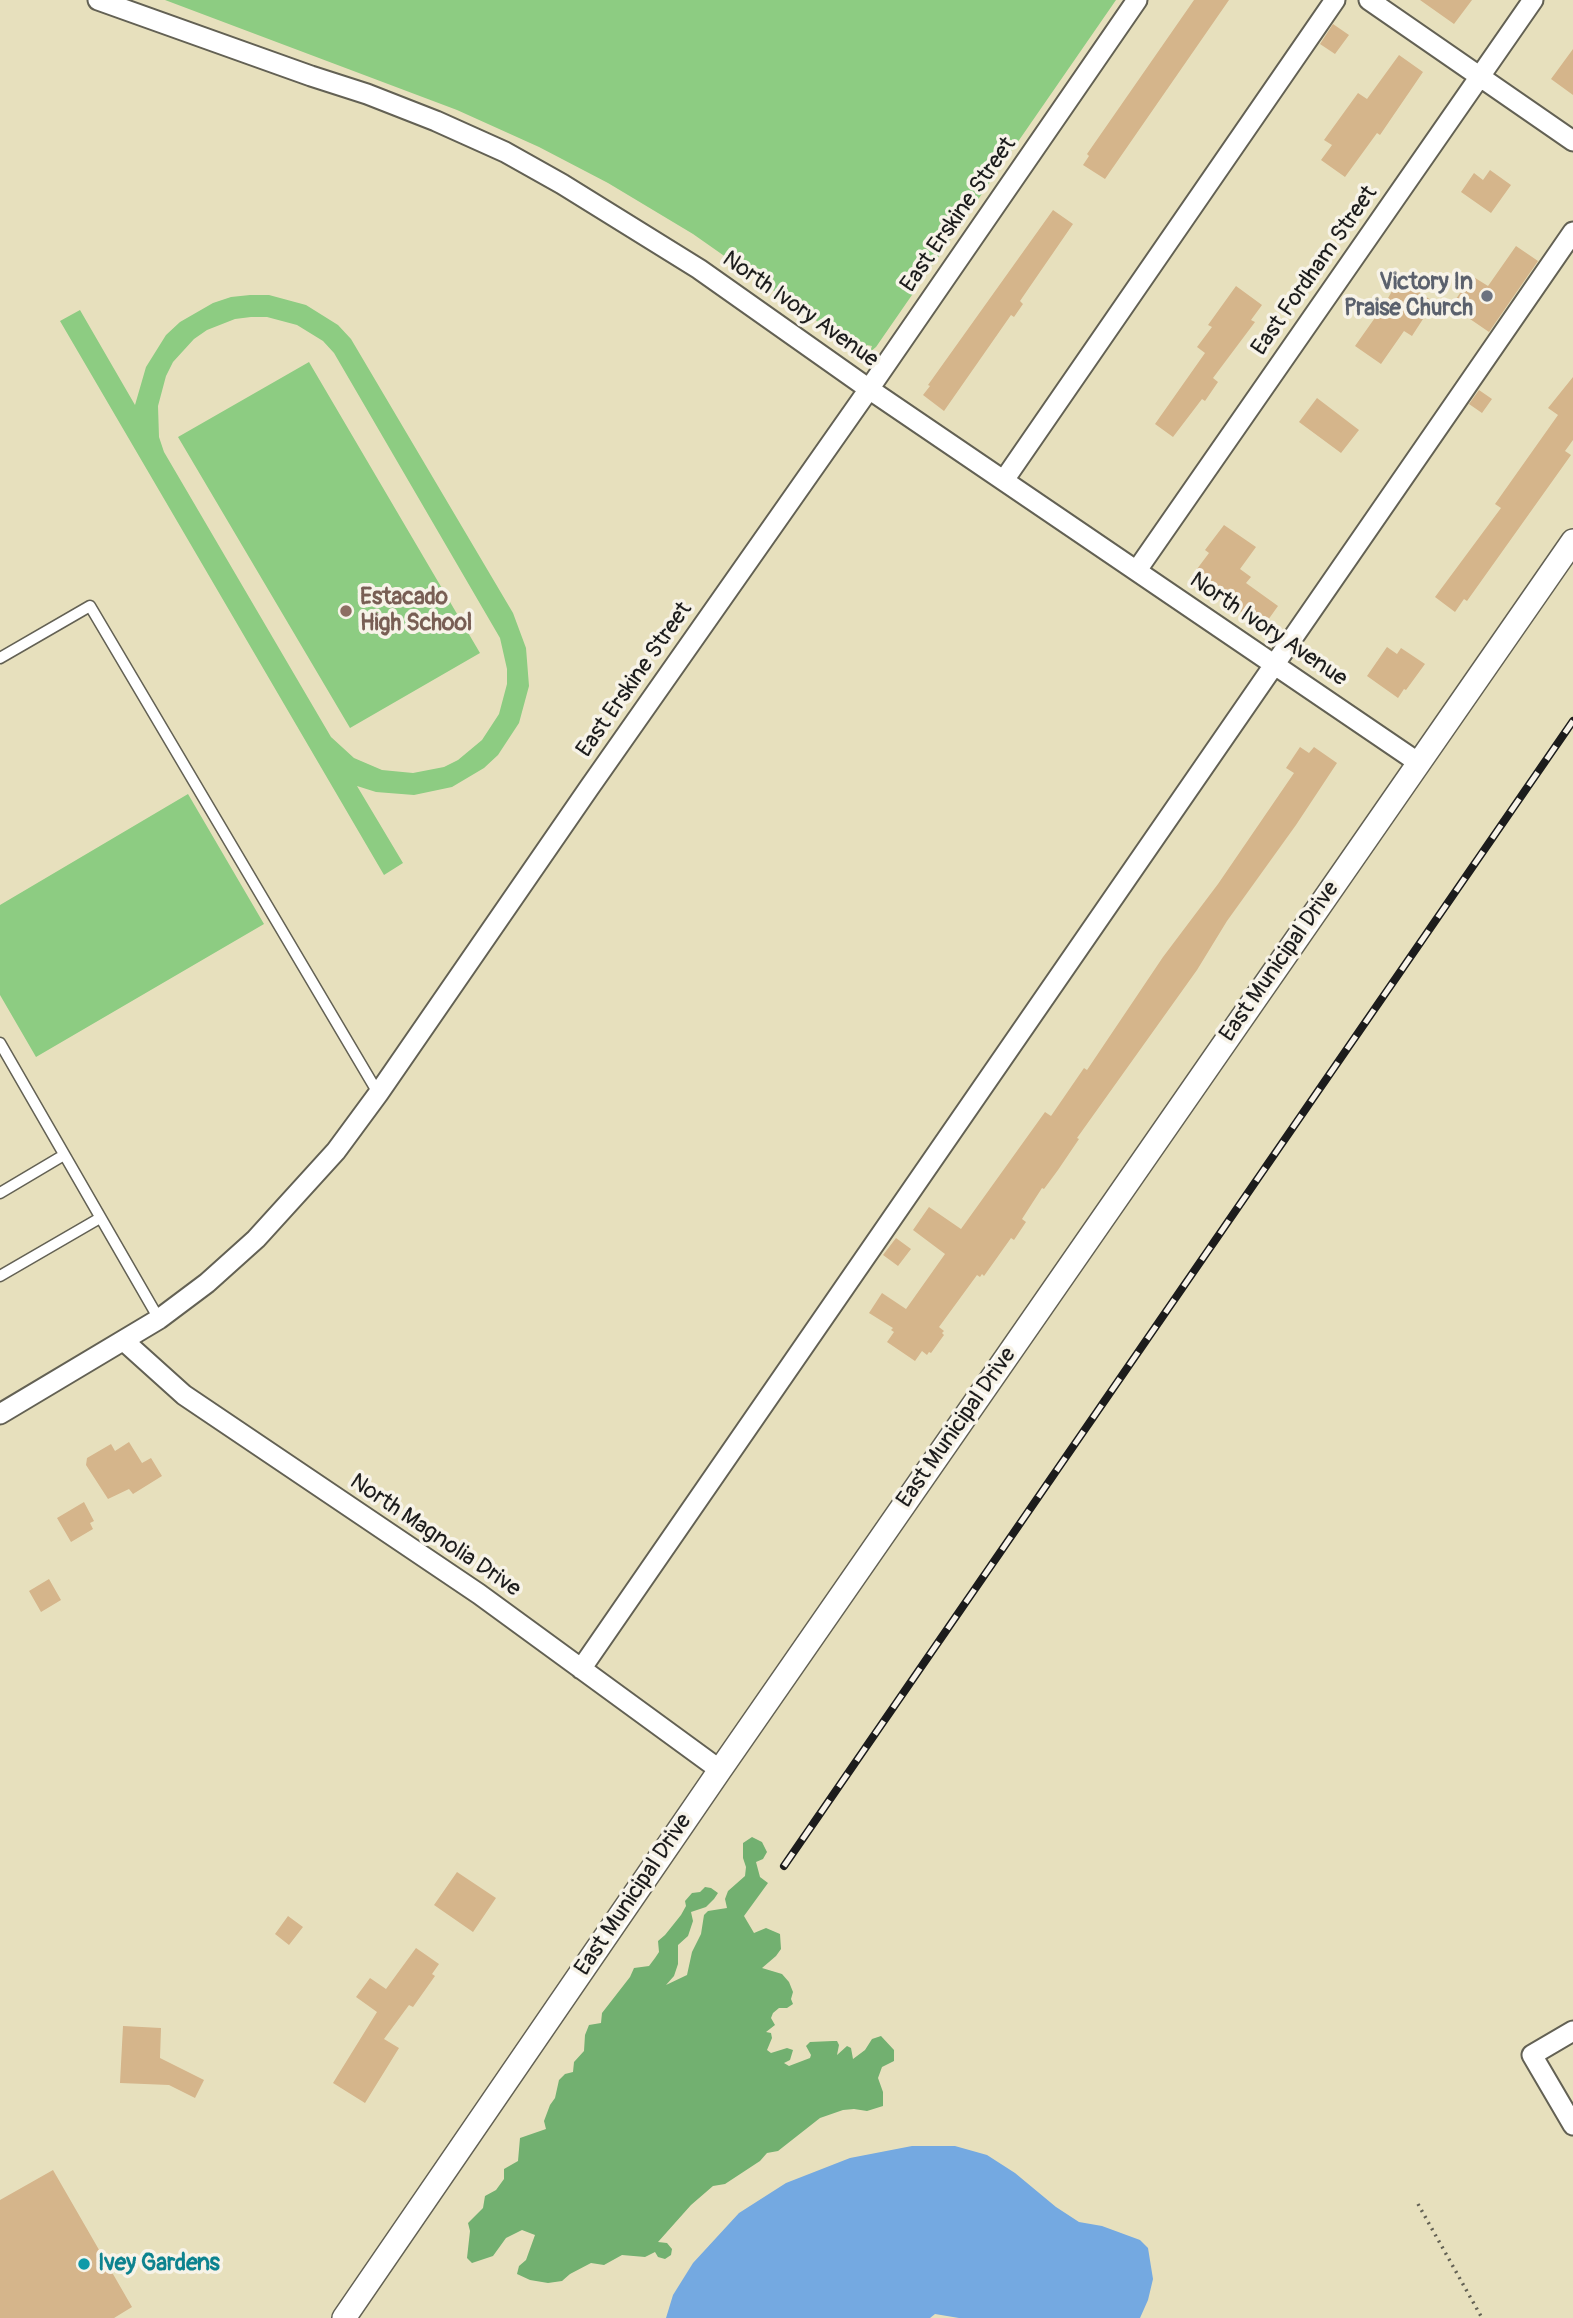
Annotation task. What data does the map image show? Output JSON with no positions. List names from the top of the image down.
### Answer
{
  "streets": {
    "street": [
      "East Erskine Street",
      "East Fordham Street",
      "North Ivory Avenue",
      "East Municipal Drive",
      "North Magnolia Drive"
    ]
  },
  "crossings": [
    ["East Erskine Street", "North Ivory Avenue"],
    ["East Erskine Street", "North Magnolia Drive"],
    ["East Fordham Street", "North Ivory Avenue"],
    ["North Ivory Avenue", "East Municipal Drive"],
    ["East Municipal Drive", "North Magnolia Drive"]
  ],
  "places": ["Victory In Praise Church", "Estacado High School", "Ivey Gardens"]
}
